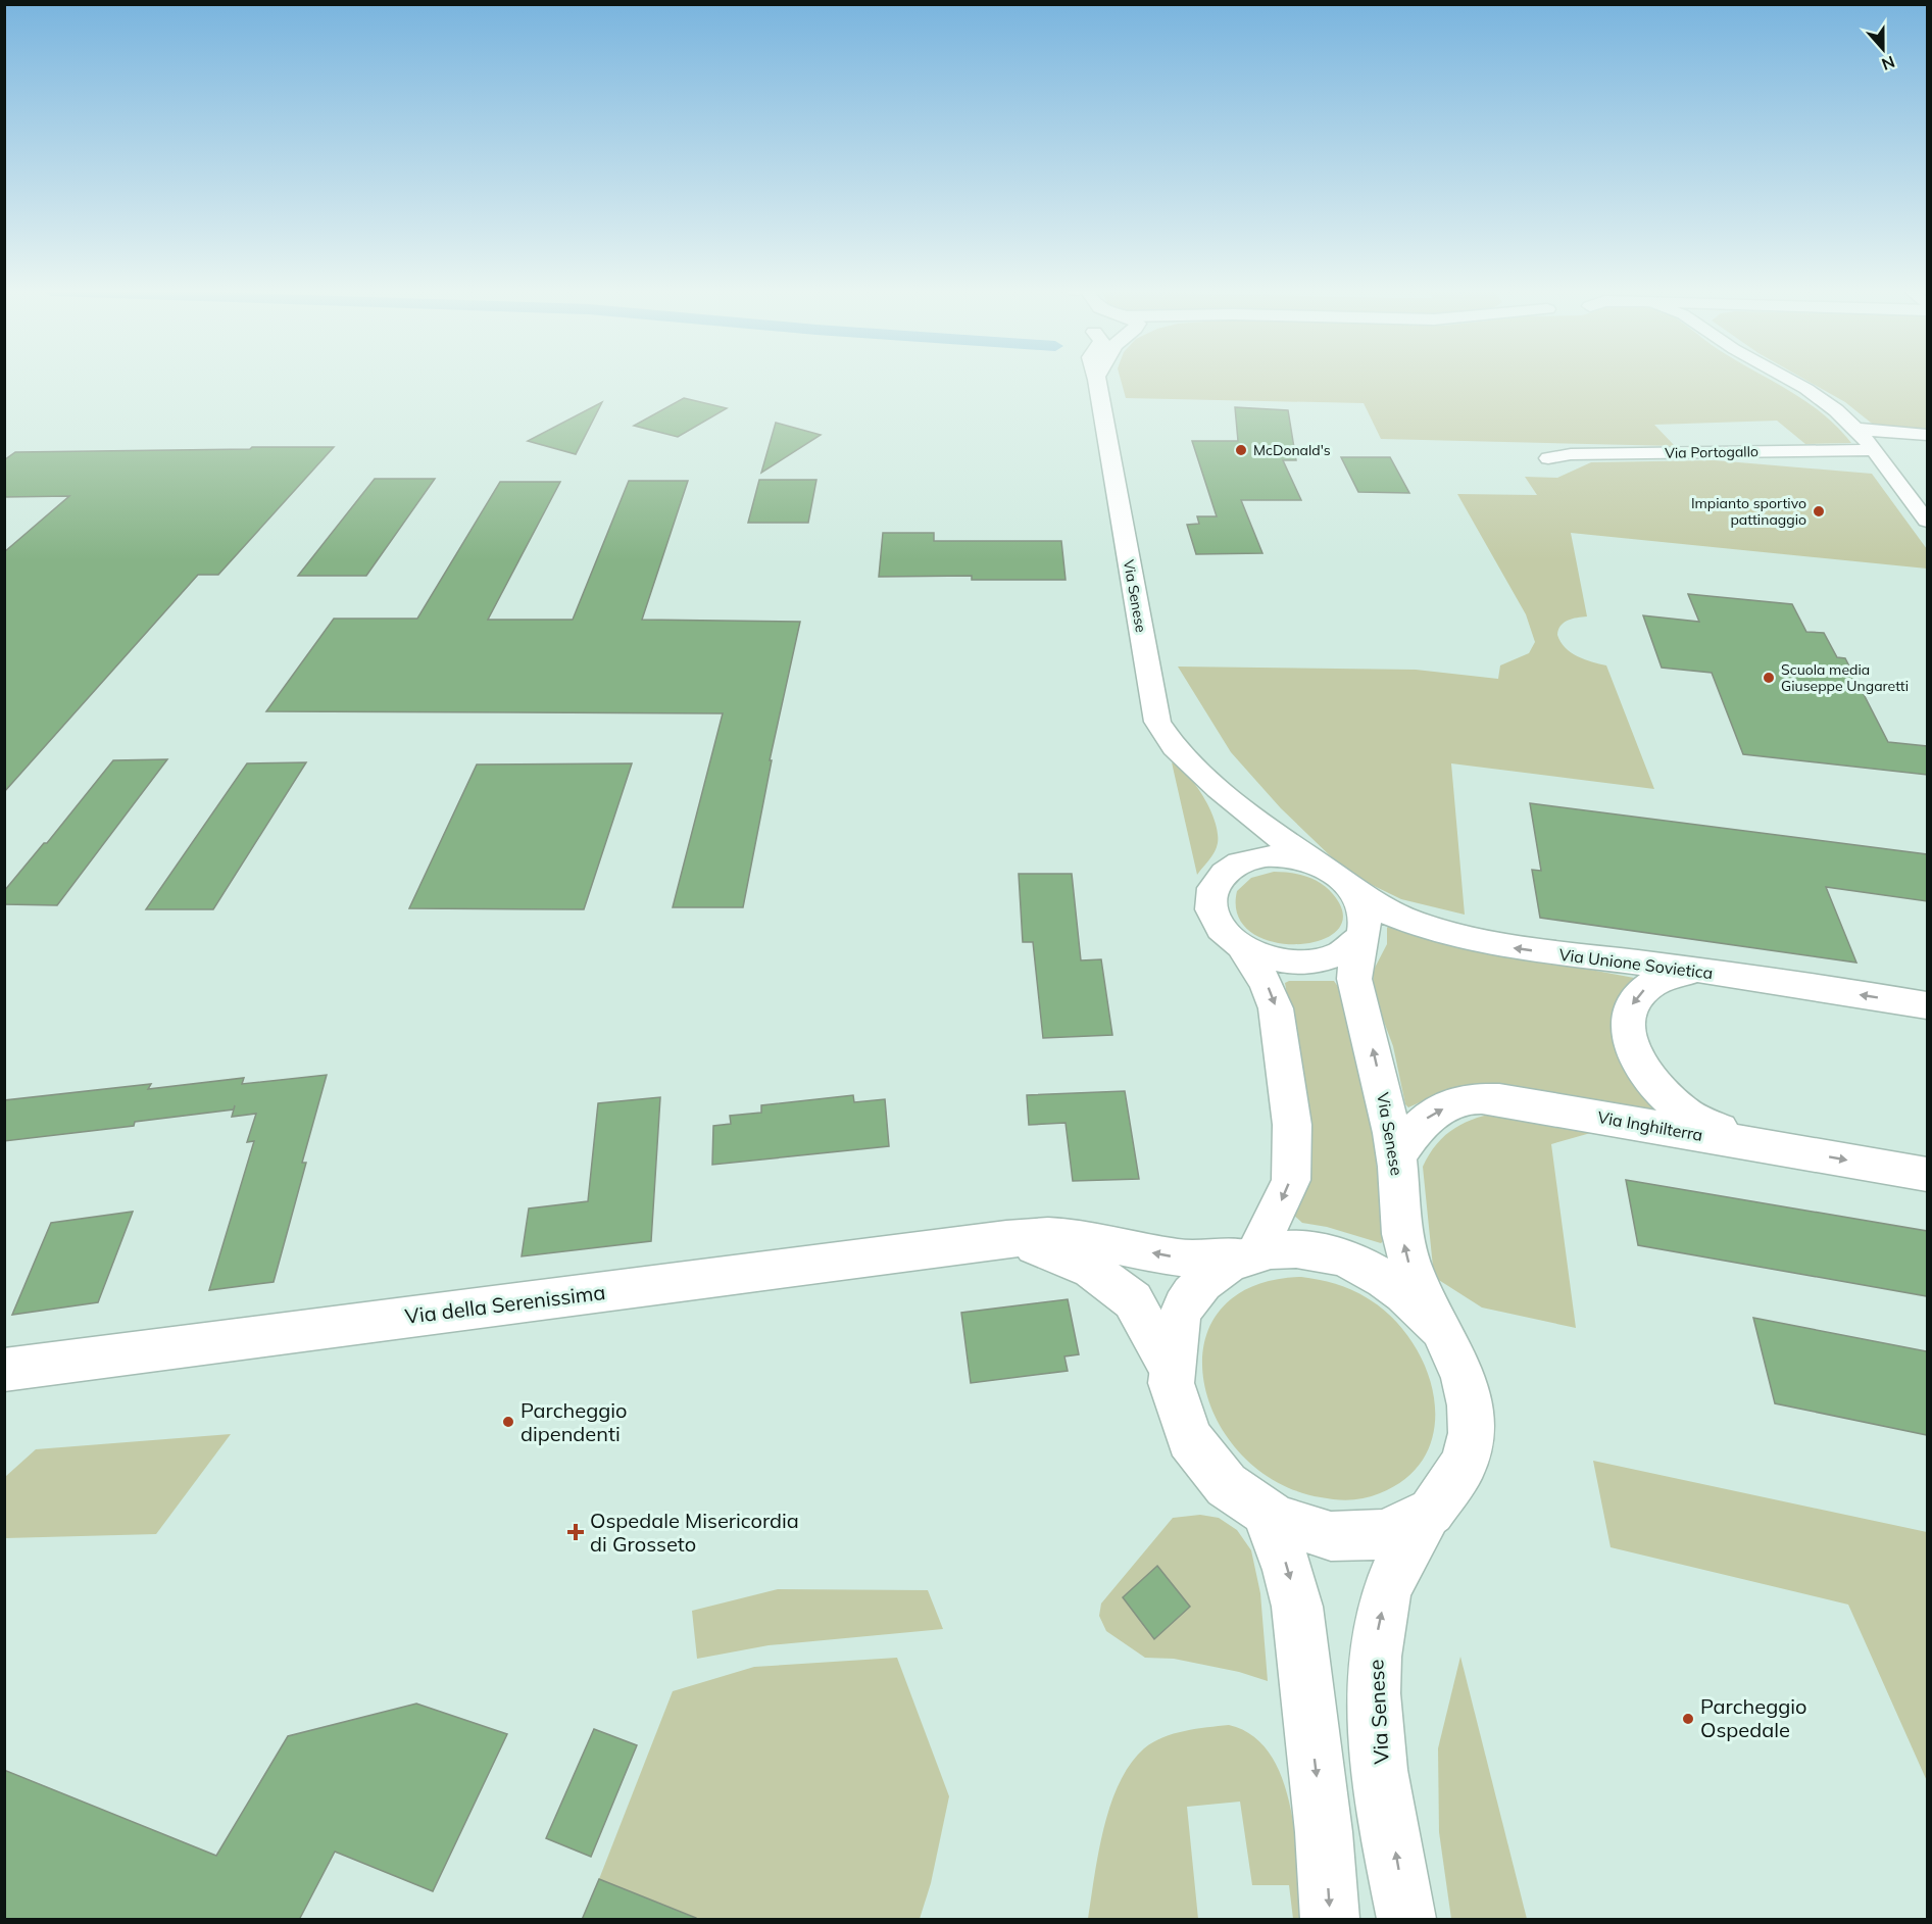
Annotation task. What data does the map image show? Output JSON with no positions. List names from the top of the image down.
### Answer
{
  "streets": {
    "main road": [
      "Via Senese",
      "Via Unione Sovietica",
      "Via Inghilterra",
      "Via della Serenissima"
    ],
    "street": ["Via Portogallo"]
  },
  "crossings": [
    ["Via Senese", "Via Unione Sovietica"],
    ["Via Senese", "Via Inghilterra"],
    ["Via Senese", "Via della Serenissima"]
  ],
  "one_way": ["Via Unione Sovietica", "Via Inghilterra"],
  "places": {
    "other": [
      "McDonald's",
      "Impianto sportivo pattinaggio",
      "Scuola media Giuseppe Ungaretti",
      "Parcheggio dipendenti",
      "Parcheggio Ospedale"
    ],
    "health": ["Ospedale Misericordia di Grosseto"]
  },
  "north": "bottom"
}
